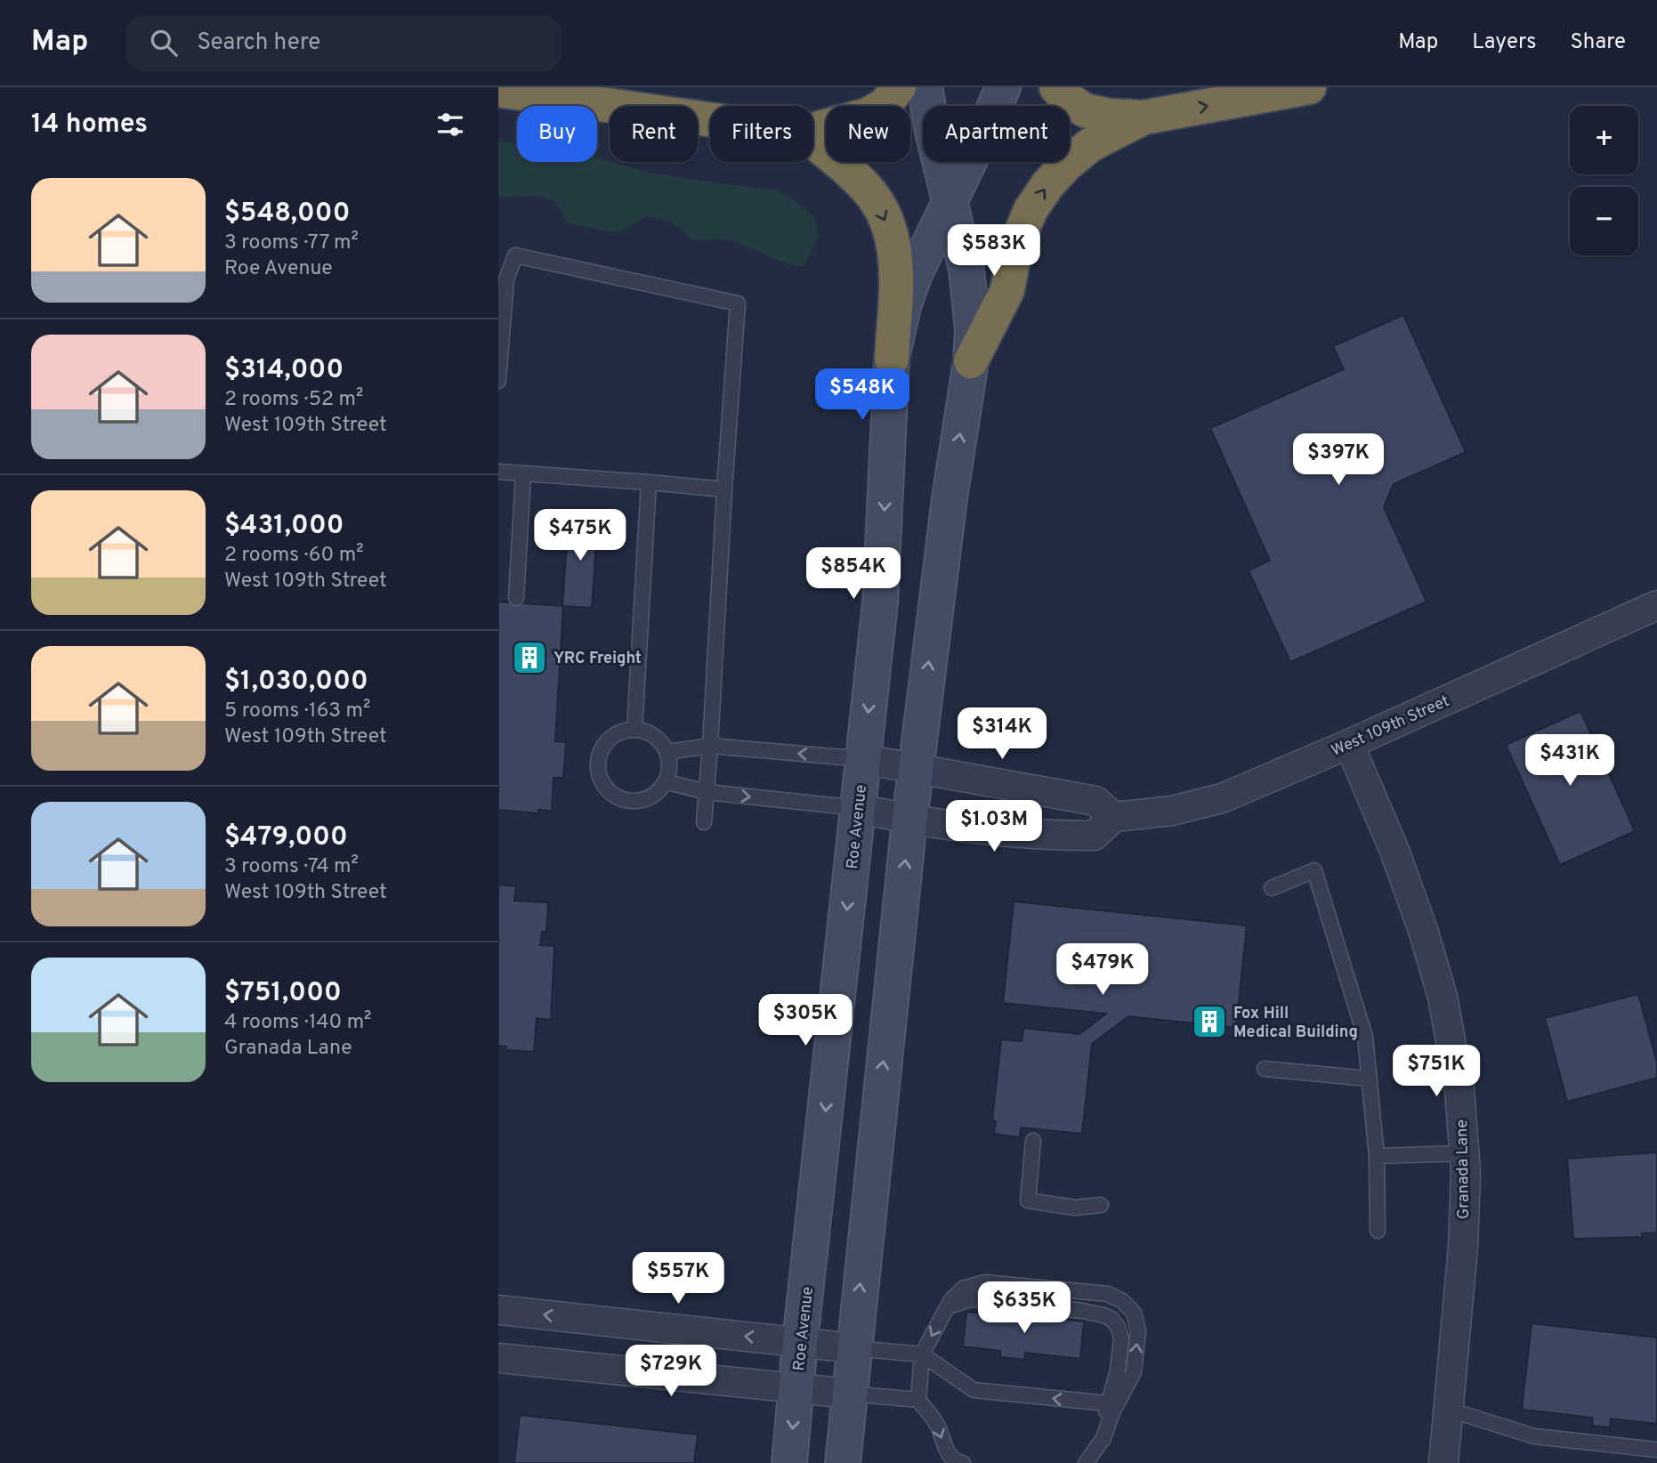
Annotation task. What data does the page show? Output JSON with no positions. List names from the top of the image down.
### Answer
{
  "streets": {
    "main road": ["Roe Avenue"],
    "street": ["West 109th Street", "Granada Lane"]
  },
  "crossings": [
    ["West 109th Street", "Roe Avenue"],
    ["West 109th Street", "Granada Lane"]
  ],
  "places": {
    "building": ["YRC Freight", "Fox Hill Medical Building"]
  },
  "page": {
    "header": "Map",
    "search": "Search here",
    "nav": ["Map", "Layers", "Share"],
    "heading": "14 homes",
    "map_buttons": ["+", "−"],
    "chip": [
      "Buy",
      "Rent",
      "Filters",
      "New",
      "Apartment"
    ],
    "list": [
      {
        "name": "$548,000",
        "note": "3 rooms · 77 m² · Roe Avenue"
      },
      {
        "name": "$314,000",
        "note": "2 rooms · 52 m² · West 109th Street"
      },
      {
        "name": "$431,000",
        "note": "2 rooms · 60 m² · West 109th Street"
      },
      {
        "name": "$1,030,000",
        "note": "5 rooms · 163 m² · West 109th Street"
      },
      {
        "name": "$479,000",
        "note": "3 rooms · 74 m² · West 109th Street"
      },
      {
        "name": "$751,000",
        "note": "4 rooms · 140 m² · Granada Lane"
      }
    ],
    "price": [
      "$583K",
      "$548K",
      "$397K",
      "$475K",
      "$854K",
      "$314K",
      "$431K",
      "$1.03M",
      "$479K",
      "$305K",
      "$751K",
      "$557K",
      "$635K",
      "$729K"
    ]
  }
}
